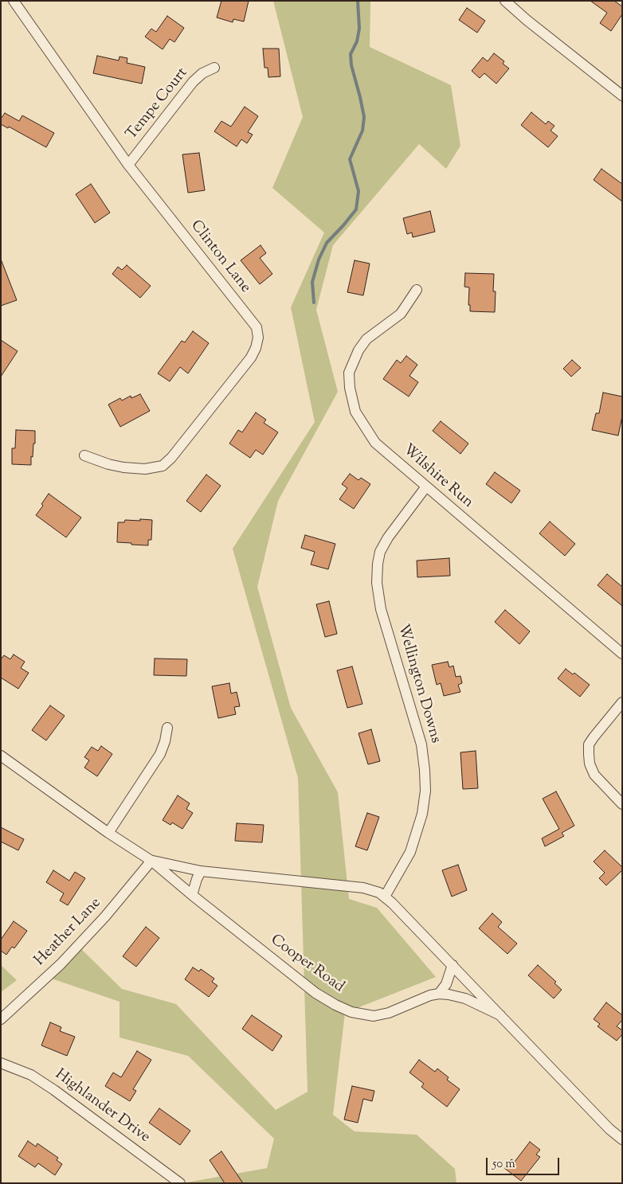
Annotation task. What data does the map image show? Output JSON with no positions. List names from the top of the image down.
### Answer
{
  "streets": {
    "street": [
      "Tempe Court",
      "Clinton Lane",
      "Wilshire Run",
      "Wellington Downs",
      "Heather Lane",
      "Cooper Road",
      "Highlander Drive"
    ]
  },
  "crossings": [
    ["Tempe Court", "Clinton Lane"],
    ["Wilshire Run", "Wellington Downs"],
    ["Wellington Downs", "Cooper Road"],
    ["Heather Lane", "Cooper Road"]
  ],
  "scale_bar": "50 m"
}
